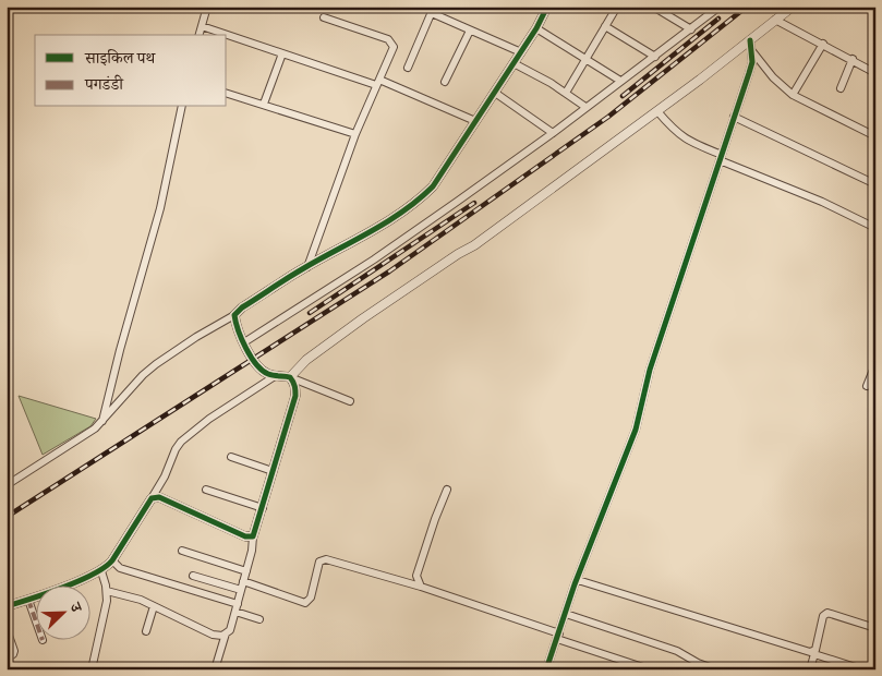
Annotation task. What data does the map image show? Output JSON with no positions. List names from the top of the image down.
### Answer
{
  "legend": ["साइकिल पथ", "पगडंडी"],
  "north": "top right"
}
